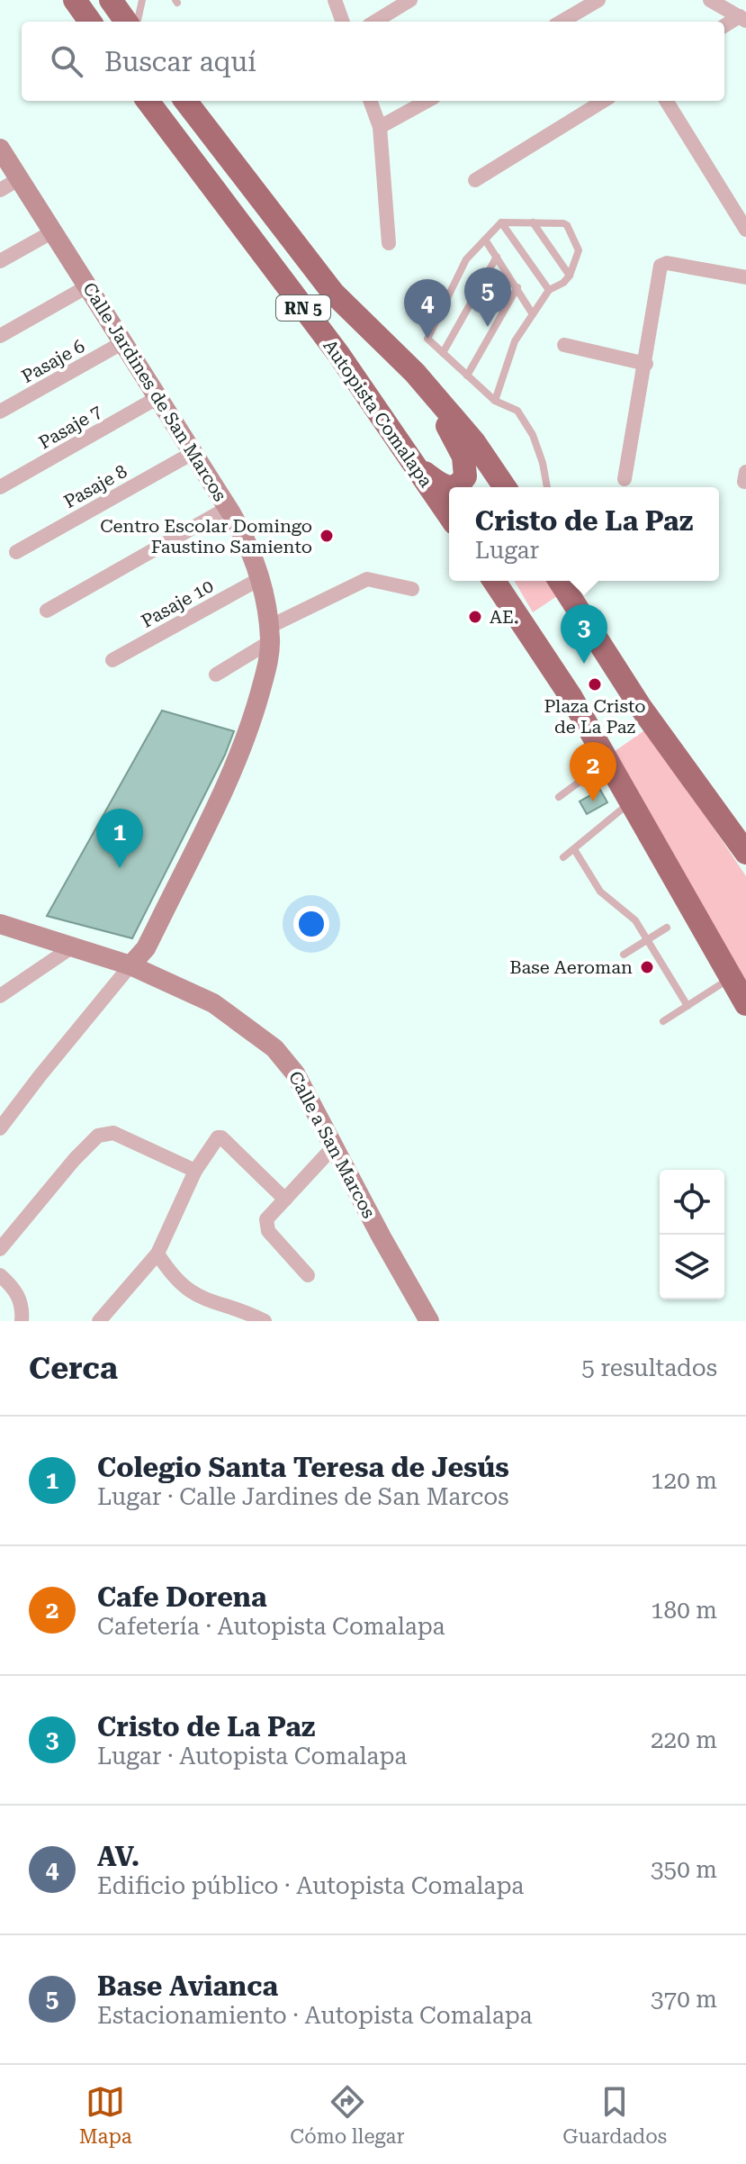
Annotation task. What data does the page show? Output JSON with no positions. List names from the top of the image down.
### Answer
{
  "streets": {
    "highway": ["RN 5", "Autopista Comalapa"],
    "main road": ["Calle Jardines de San Marcos", "Calle a San Marcos"],
    "street": [
      "Pasaje 6",
      "Pasaje 7",
      "Pasaje 8",
      "Pasaje 10"
    ]
  },
  "crossings": [
    ["Pasaje 6", "Calle Jardines de San Marcos"],
    ["Calle Jardines de San Marcos", "Pasaje 7"],
    ["Calle Jardines de San Marcos", "Pasaje 8"],
    ["Calle Jardines de San Marcos", "Pasaje 10"],
    ["Calle Jardines de San Marcos", "Calle a San Marcos"]
  ],
  "places": [
    "Centro Escolar Domingo Faustino Samiento",
    "AE.",
    "Plaza Cristo de La Paz",
    "Base Aeroman"
  ],
  "page": {
    "search": "Buscar aquí",
    "pins": [
      "5",
      "4",
      "3",
      "2",
      "1"
    ],
    "popup": ["Cristo de La Paz", "Lugar"],
    "heading": ["Cerca", "5 resultados"],
    "list": [
      {
        "mark": "1",
        "name": "Colegio Santa Teresa de Jesús",
        "note": "Lugar · Calle Jardines de San Marcos",
        "value": "120 m"
      },
      {
        "mark": "2",
        "name": "Cafe Dorena",
        "note": "Cafetería · Autopista Comalapa",
        "value": "180 m"
      },
      {
        "mark": "3",
        "name": "Cristo de La Paz",
        "note": "Lugar · Autopista Comalapa",
        "value": "220 m"
      },
      {
        "mark": "4",
        "name": "AV.",
        "note": "Edificio público · Autopista Comalapa",
        "value": "350 m"
      },
      {
        "mark": "5",
        "name": "Base Avianca",
        "note": "Estacionamiento · Autopista Comalapa",
        "value": "370 m"
      }
    ],
    "nav": ["Mapa", "Cómo llegar", "Guardados"]
  }
}
